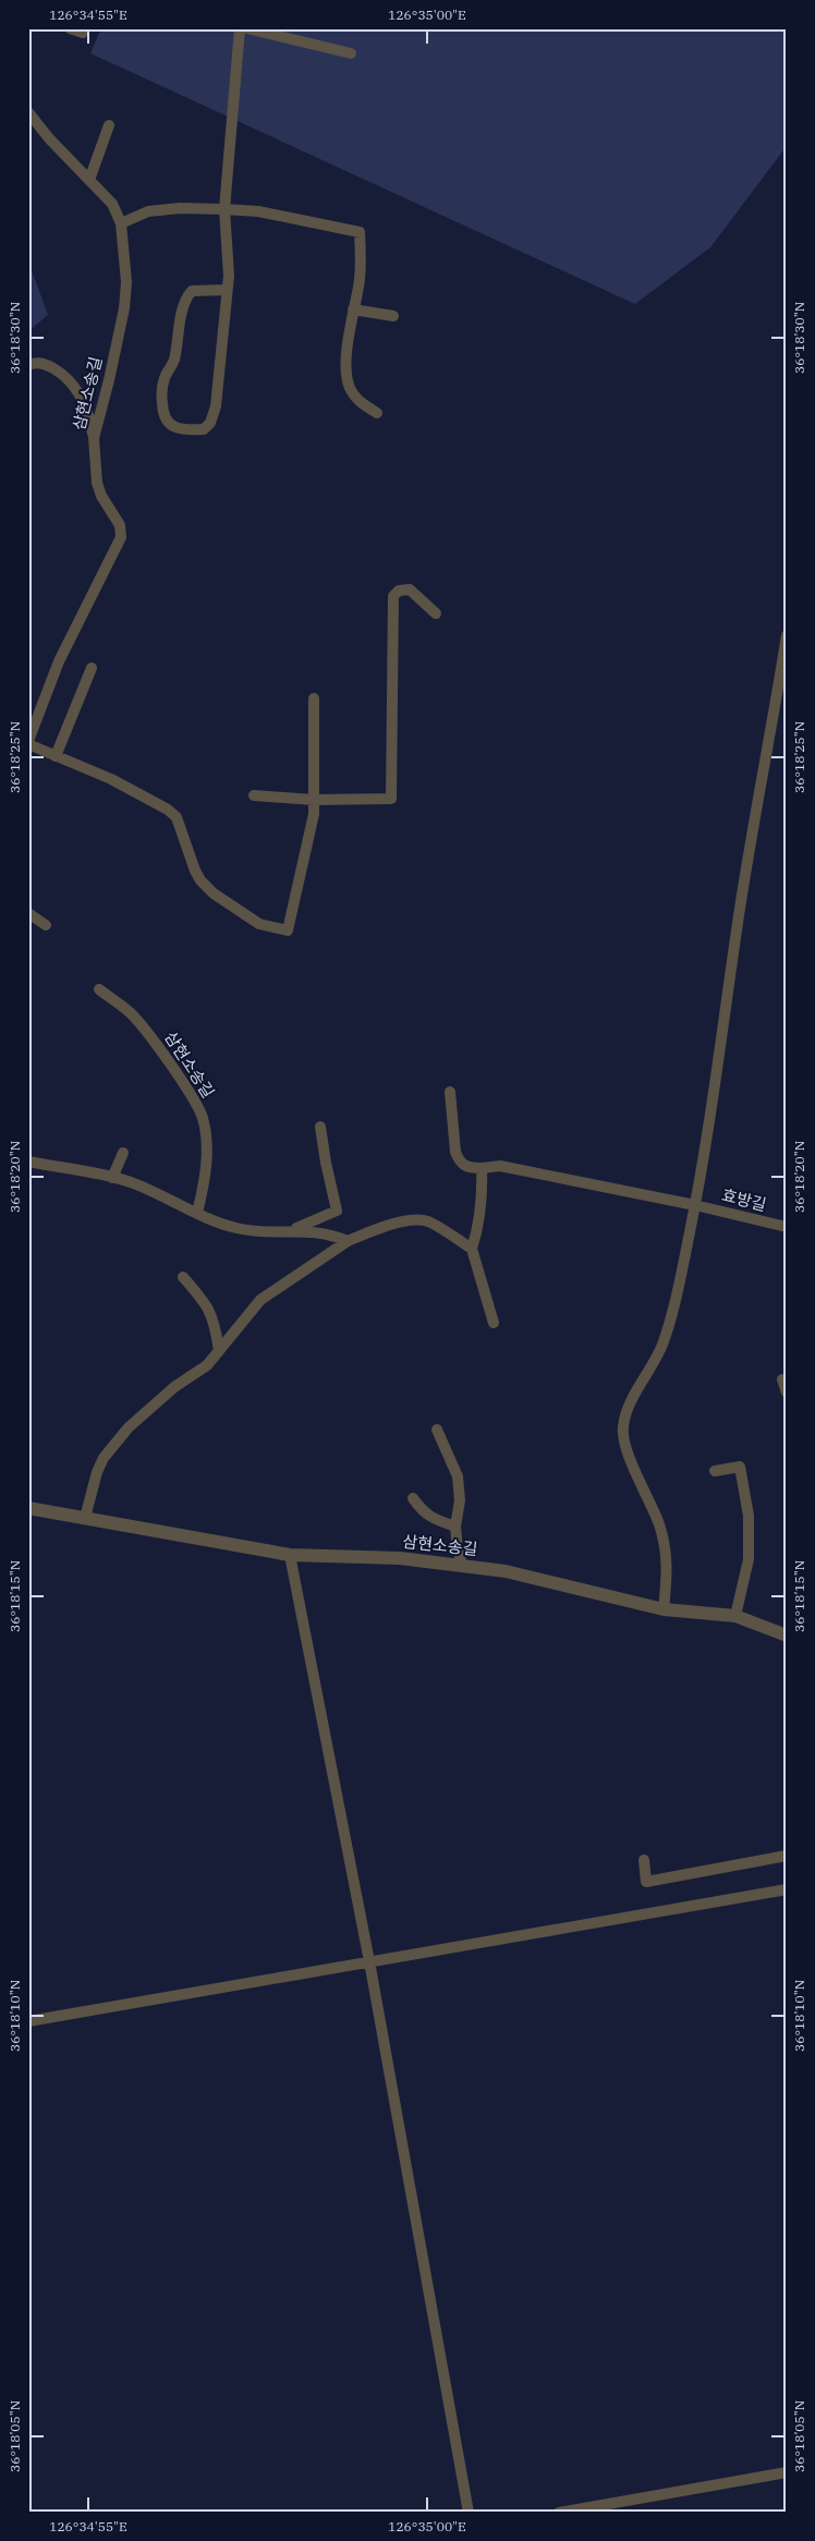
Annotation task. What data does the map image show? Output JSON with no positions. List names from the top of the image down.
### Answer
{
  "streets": {
    "street": ["삼현소송길"],
    "lane": ["효방길"]
  },
  "coordinates": [
    "126°34'55\"E",
    "126°35'00\"E",
    "36°18'30\"N",
    "36°18'25\"N",
    "36°18'20\"N",
    "36°18'15\"N",
    "36°18'10\"N",
    "36°18'05\"N"
  ]
}
